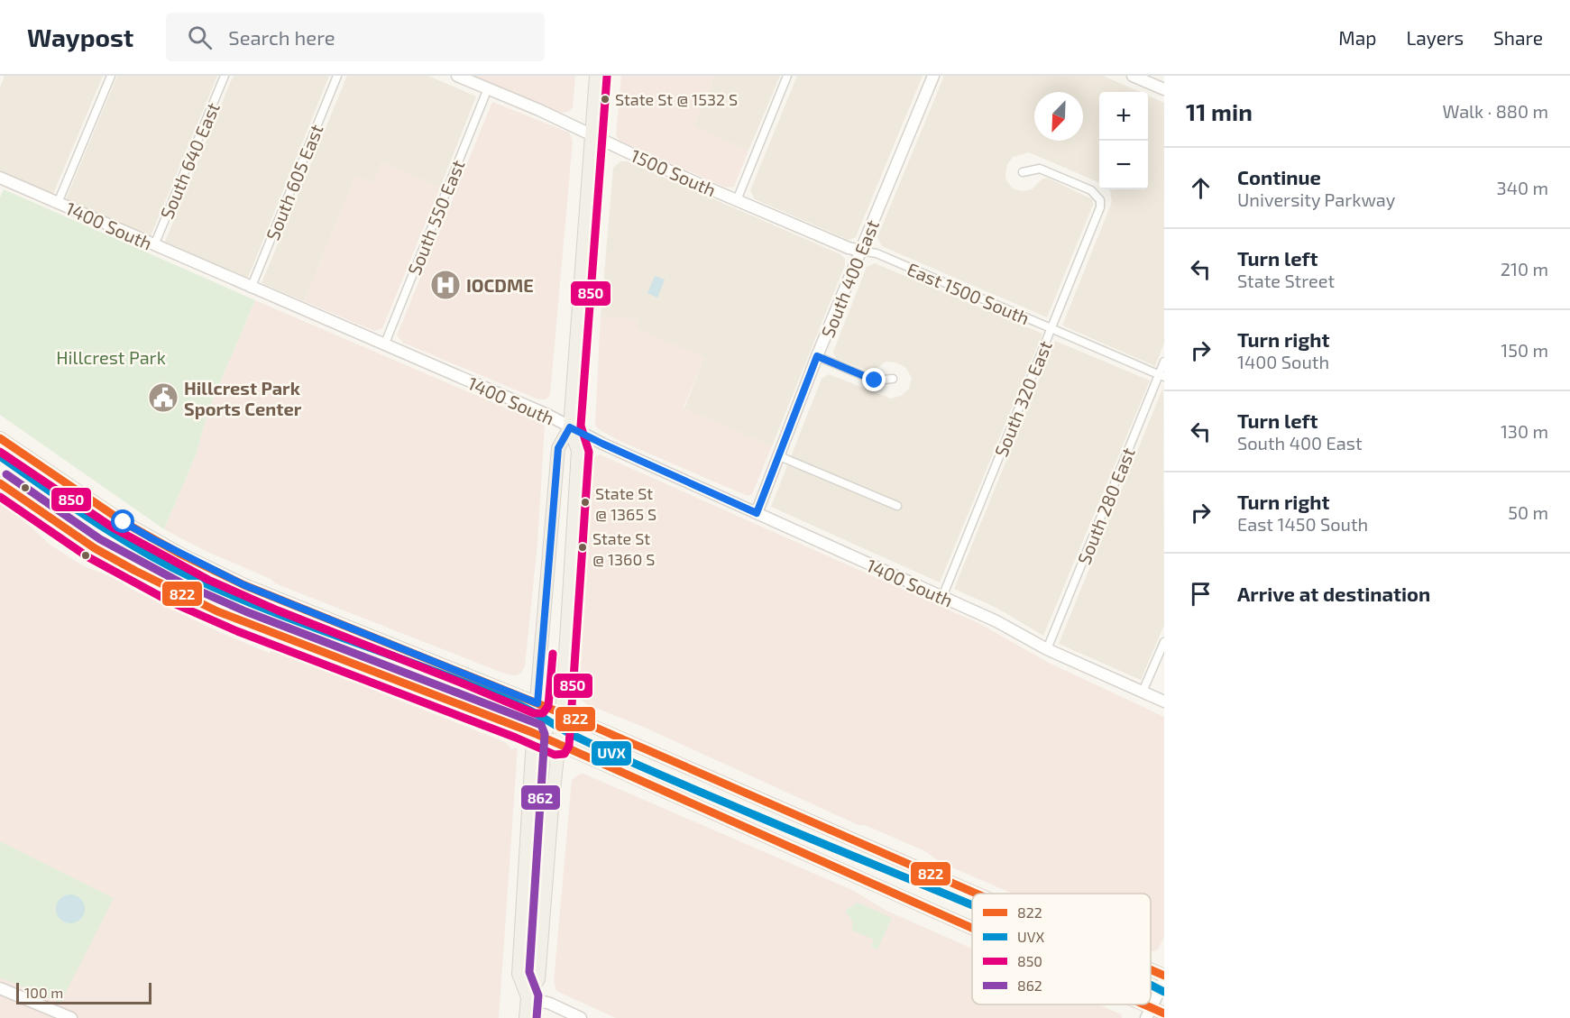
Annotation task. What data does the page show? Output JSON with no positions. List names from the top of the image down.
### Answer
{
  "streets": {
    "street": [
      "South 640 East",
      "1500 South",
      "South 605 East",
      "South 550 East",
      "1400 South",
      "South 400 East",
      "East 1500 South",
      "South 320 East",
      "South 280 East"
    ]
  },
  "crossings": [
    ["South 640 East", "1400 South"],
    ["1500 South", "South 550 East"],
    ["1500 South", "South 400 East"],
    ["1500 South", "East 1500 South"],
    ["South 605 East", "1400 South"],
    ["South 550 East", "1400 South"],
    ["1400 South", "South 400 East"],
    ["1400 South", "South 320 East"],
    ["1400 South", "South 280 East"],
    ["South 400 East", "East 1500 South"],
    ["East 1500 South", "South 320 East"],
    ["East 1500 South", "South 280 East"]
  ],
  "parks": ["Hillcrest Park"],
  "places": {
    "other": ["State St @ 1532 S", "State St @ 1365 S", "State St @ 1360 S"],
    "hospital": ["IOCDME"],
    "public building": ["Hillcrest Park Sports Center"]
  },
  "lines": [
    "transit line 850",
    "transit line 822",
    "transit line UVX",
    "transit line 862"
  ],
  "legend": [
    "822",
    "UVX",
    "850",
    "862"
  ],
  "scale_bar": "100 m",
  "north": "bottom left",
  "page": {
    "header": "Waypost",
    "search": "Search here",
    "nav": ["Map", "Layers", "Share"],
    "heading": ["11 min", "Walk · 880 m"],
    "map_buttons": ["+", "−"],
    "list": [
      ["Continue", "University Parkway", "340 m"],
      ["Turn left", "State Street", "210 m"],
      ["Turn right", "1400 South", "150 m"],
      ["Turn left", "South 400 East", "130 m"],
      ["Turn right", "East 1450 South", "50 m"],
      "Arrive at destination"
    ],
    "scale": "100 m"
  }
}
